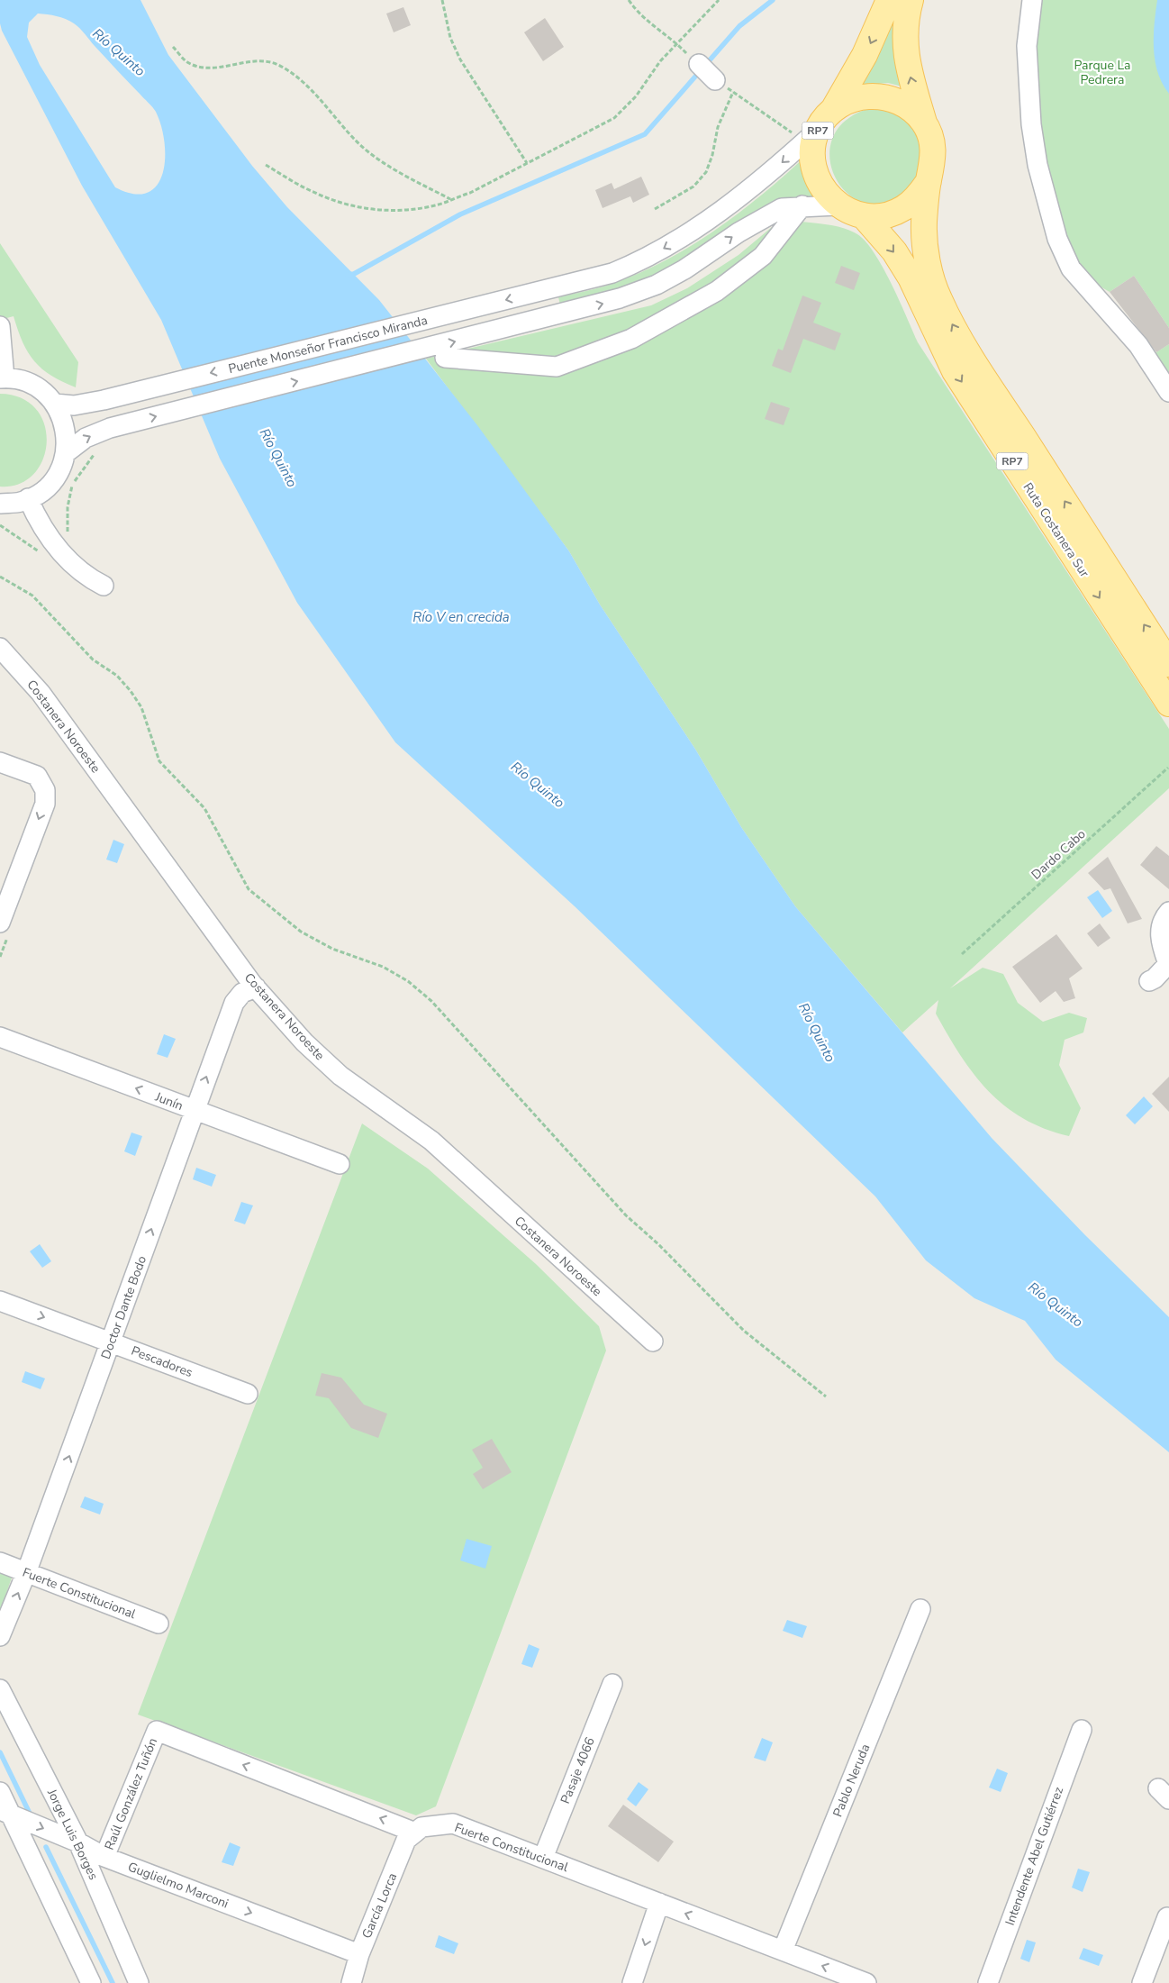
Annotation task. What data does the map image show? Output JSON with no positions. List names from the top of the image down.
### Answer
{
  "streets": {
    "main road": ["RP7", "Ruta Costanera Sur"],
    "street": [
      "Puente Monseñor Francisco Miranda",
      "Costanera Noroeste",
      "Junín",
      "Doctor Dante Bodo",
      "Pescadores",
      "Fuerte Constitucional",
      "Pasaje 4066",
      "Pablo Neruda",
      "Raúl González Tuñón",
      "Jorge Luis Borges",
      "Intendente Abel Gutiérrez",
      "Guglielmo Marconi",
      "García Lorca"
    ],
    "path": ["Dardo Cabo"]
  },
  "crossings": [
    ["Puente Monseñor Francisco Miranda", "Ruta Costanera Sur"],
    ["Costanera Noroeste", "Doctor Dante Bodo"],
    ["Junín", "Doctor Dante Bodo"],
    ["Doctor Dante Bodo", "Pescadores"],
    ["Doctor Dante Bodo", "Fuerte Constitucional"],
    ["Fuerte Constitucional", "Pasaje 4066"],
    ["Fuerte Constitucional", "Pablo Neruda"],
    ["Fuerte Constitucional", "Raúl González Tuñón"],
    ["Fuerte Constitucional", "García Lorca"],
    ["Raúl González Tuñón", "Guglielmo Marconi"],
    ["Raúl González Tuñón", "García Lorca"],
    ["Jorge Luis Borges", "Guglielmo Marconi"],
    ["Guglielmo Marconi", "García Lorca"]
  ],
  "one_way": [
    "Junín",
    "Doctor Dante Bodo",
    "Pescadores",
    "Guglielmo Marconi"
  ],
  "water": ["Río Quinto", "Río V en crecida"],
  "parks": ["Parque La Pedrera"]
}
